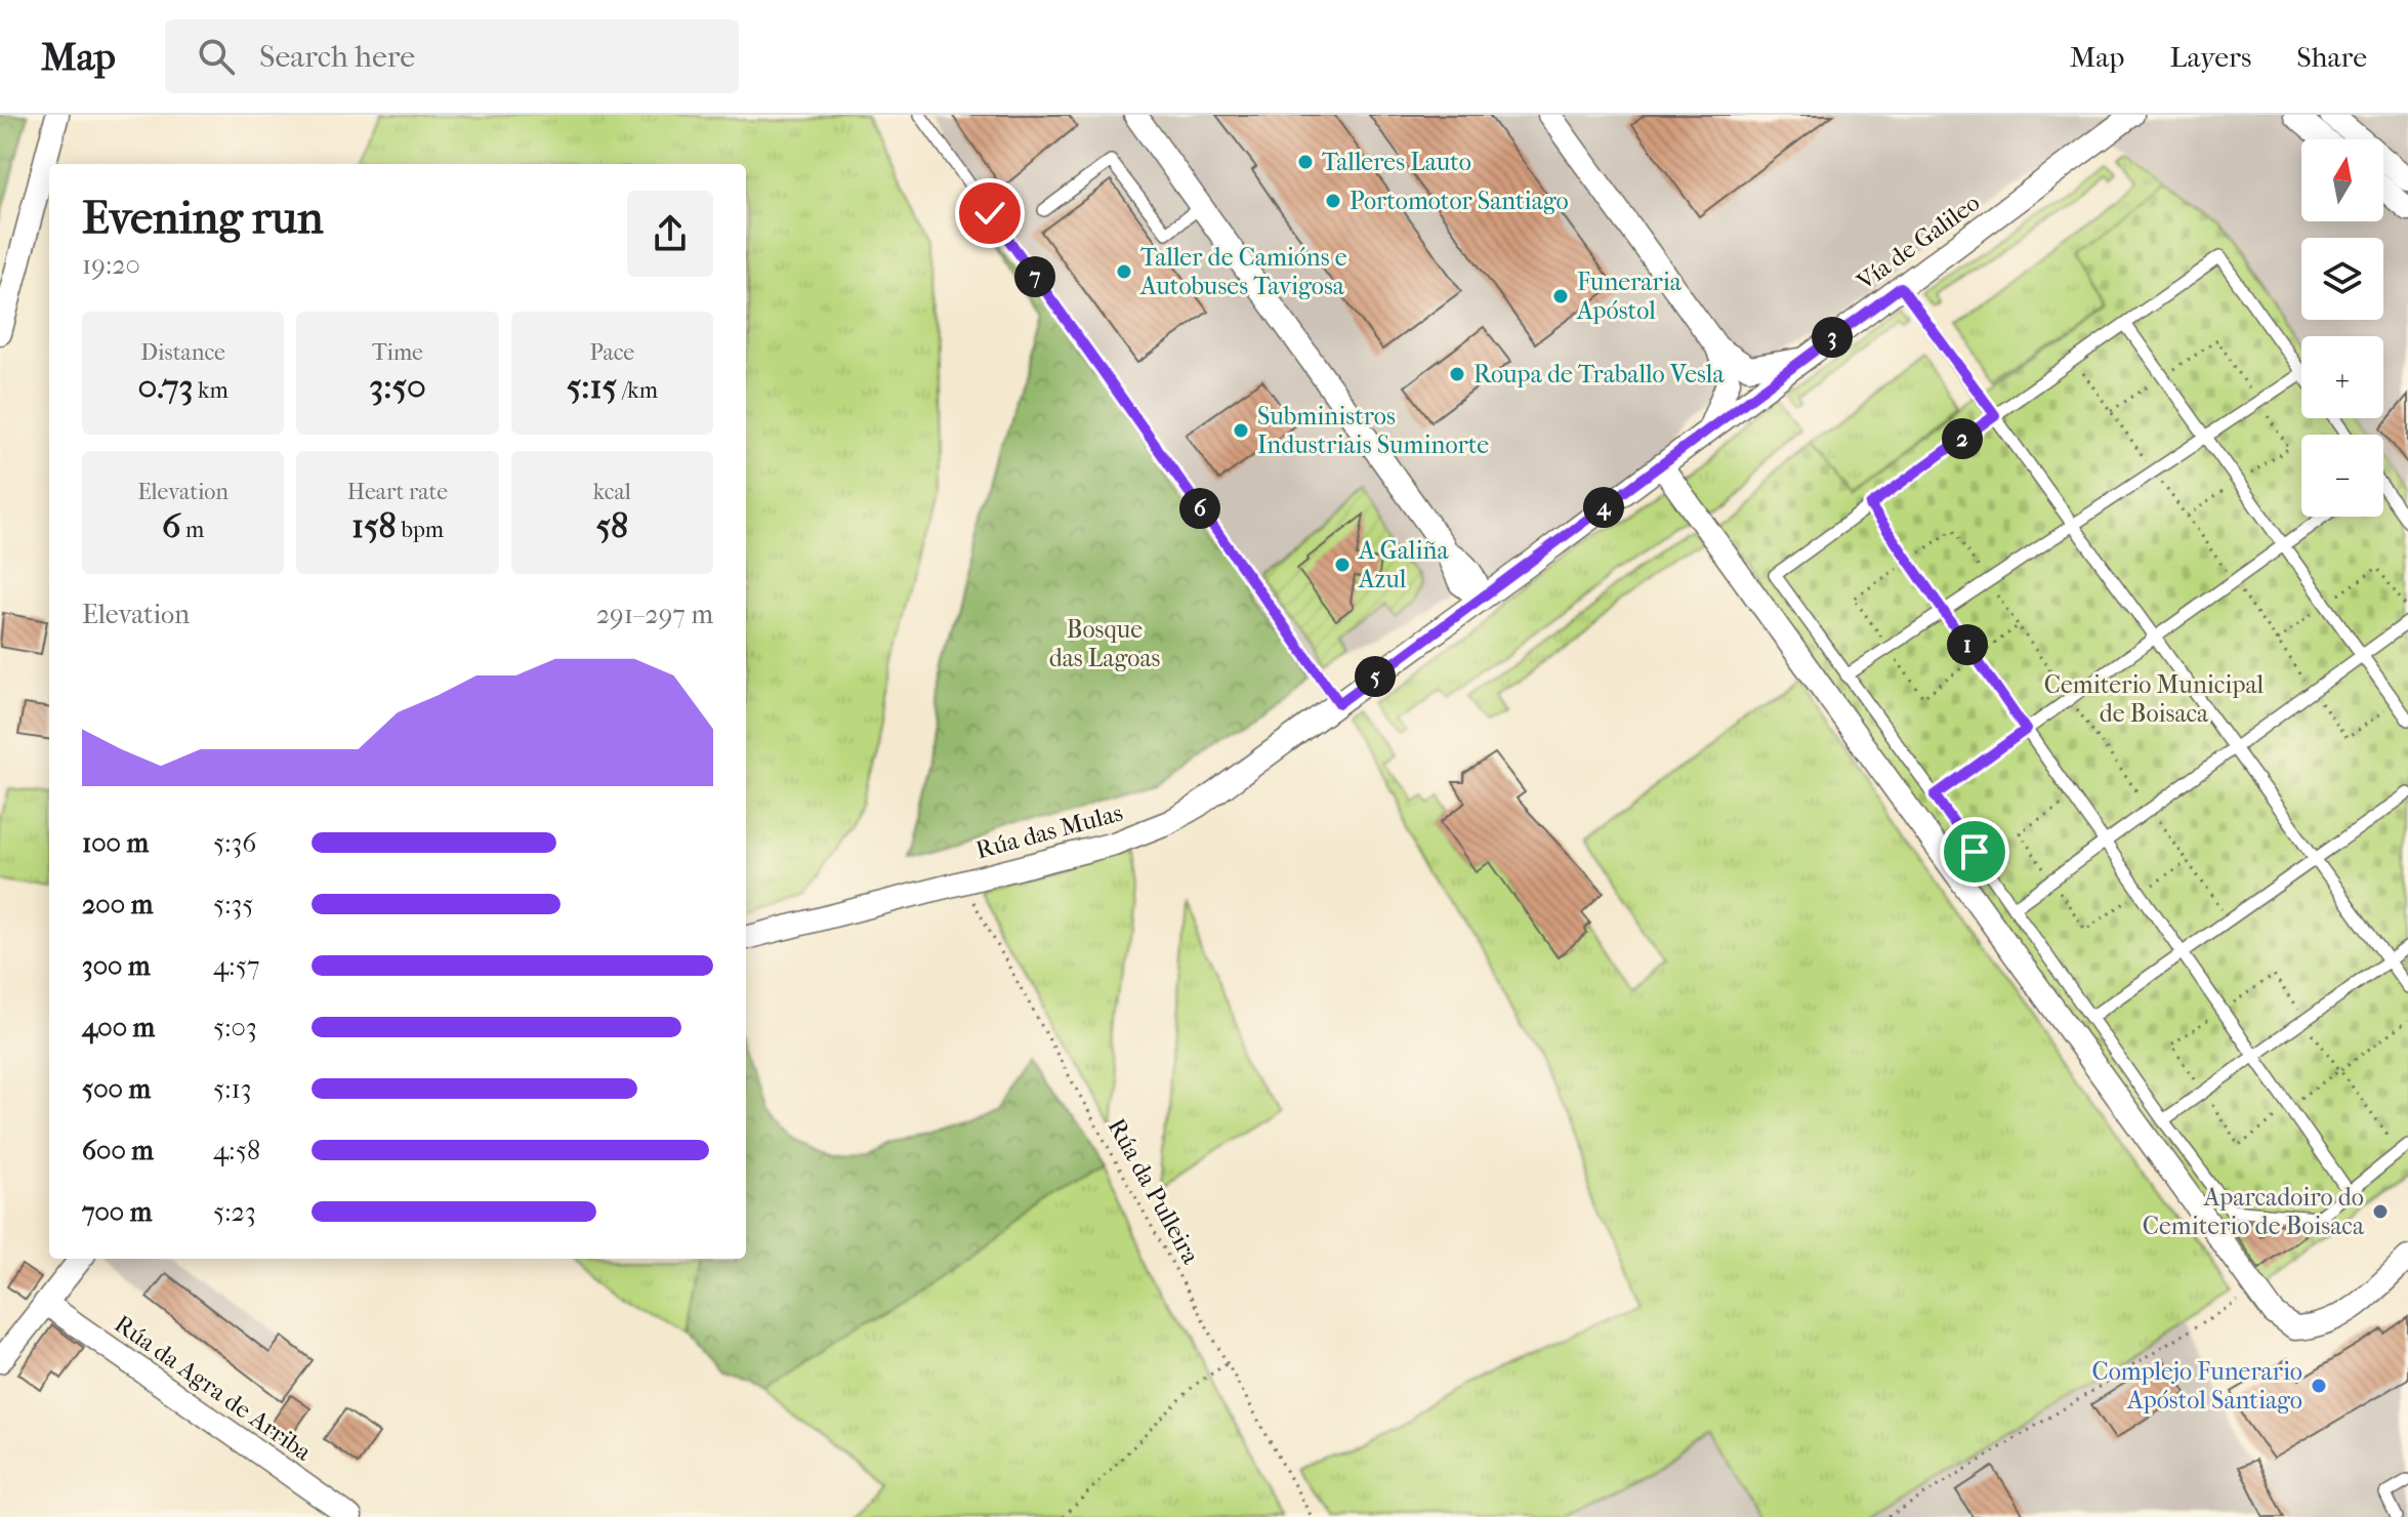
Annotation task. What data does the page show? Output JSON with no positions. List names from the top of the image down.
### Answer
{
  "streets": {
    "street": ["Vía de Galileo", "Rúa das Mulas", "Rúa da Agra de Arriba"],
    "path": ["Rúa da Pulleira"]
  },
  "crossings": [
    ["Vía de Galileo", "Rúa das Mulas"],
    ["Rúa das Mulas", "Rúa da Pulleira"]
  ],
  "parks": ["Bosque das Lagoas", "Cemiterio Municipal de Boisaca"],
  "places": [
    "Talleres Lauto",
    "Portomotor Santiago",
    "Taller de Camións e Autobuses Tavigosa",
    "Funeraria Apóstol",
    "Roupa de Traballo Vesla",
    "Subministros Industriais Suminorte",
    "A Galiña Azul",
    "Aparcadoiro do Cemiterio de Boisaca",
    "Complejo Funerario Apóstol Santiago"
  ],
  "north": "top",
  "page": {
    "header": "Map",
    "search": "Search here",
    "nav": ["Map", "Layers", "Share"],
    "map_buttons": ["+", "−"],
    "heading": ["Evening run", "19:20"],
    "pins": [
      "7",
      "3",
      "2",
      "4",
      "6",
      "1",
      "5"
    ],
    "stats": [
      ["Distance", "0.73 km"],
      ["Time", "3:50"],
      ["Pace", "5:15 /km"],
      ["Elevation", "6 m"],
      ["Heart rate", "158 bpm"],
      ["kcal", "58"]
    ],
    "chart": ["Elevation", "291–297 m"],
    "list": [
      {
        "name": "100 m",
        "note": "5:36"
      },
      {
        "name": "200 m",
        "note": "5:35"
      },
      {
        "name": "300 m",
        "note": "4:57"
      },
      {
        "name": "400 m",
        "note": "5:03"
      },
      {
        "name": "500 m",
        "note": "5:13"
      },
      {
        "name": "600 m",
        "note": "4:58"
      },
      {
        "name": "700 m",
        "note": "5:23"
      }
    ]
  }
}
